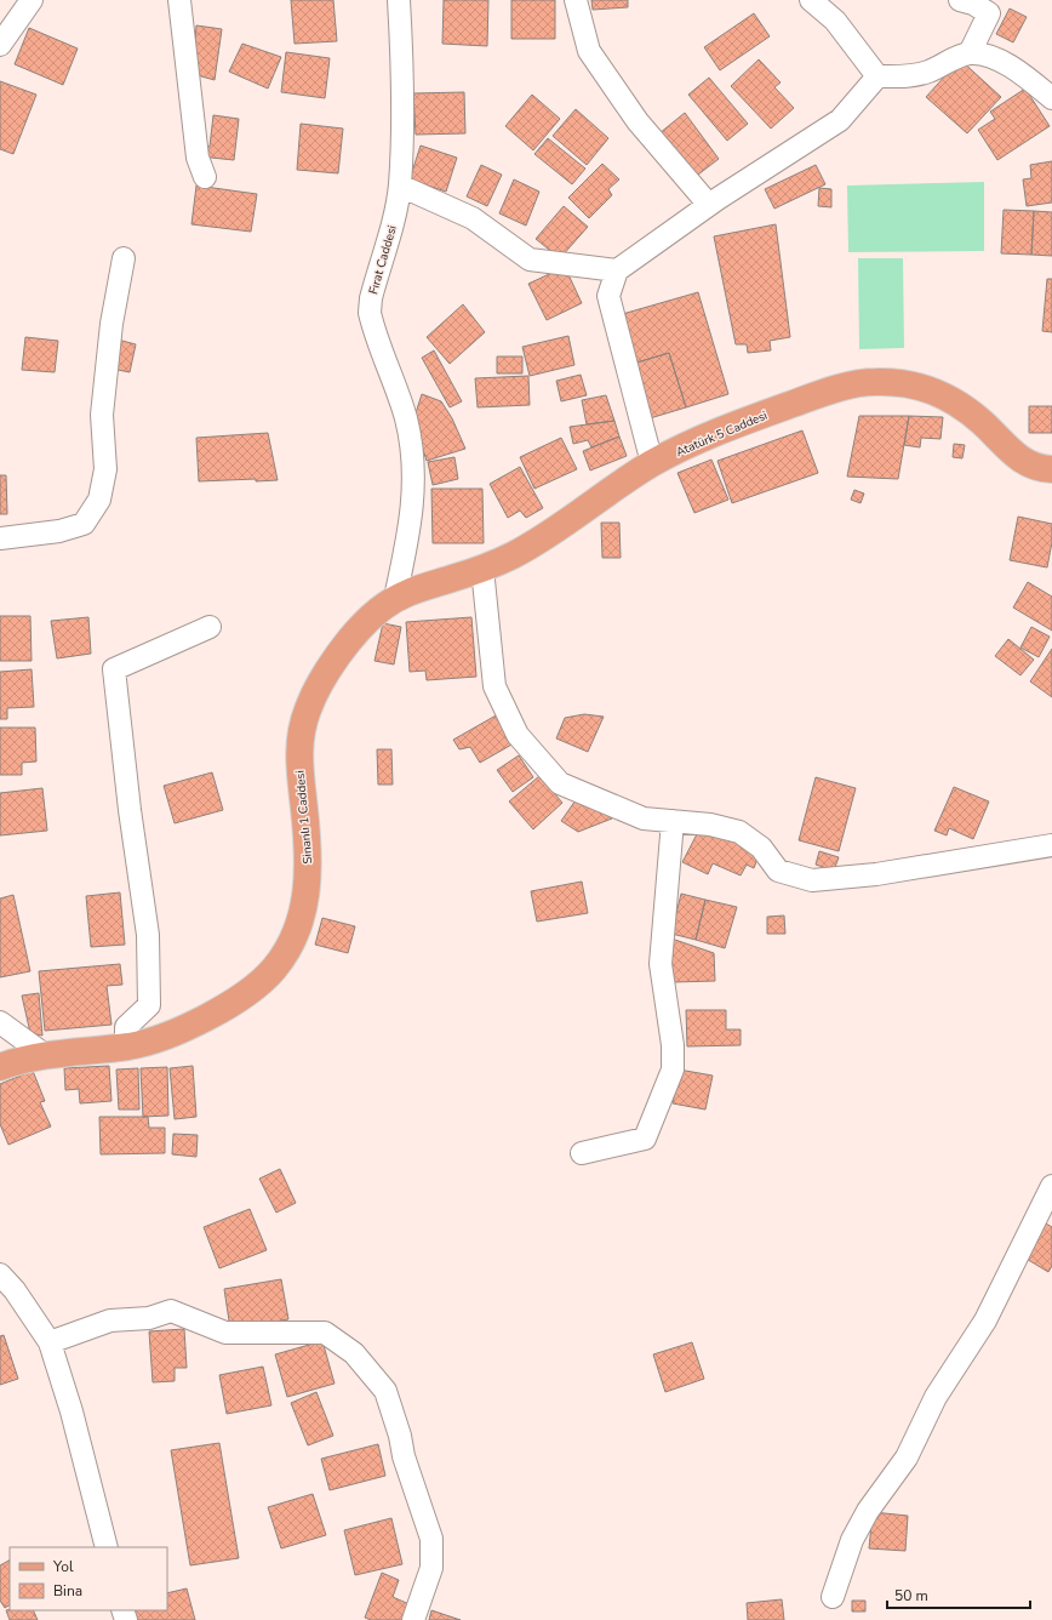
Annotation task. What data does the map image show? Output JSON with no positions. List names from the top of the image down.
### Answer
{
  "streets": {
    "main road": ["Atatürk 5 Caddesi", "Sinanlı 1 Caddesi"],
    "street": ["Fırat Caddesi"]
  },
  "crossings": [
    ["Fırat Caddesi", "Atatürk 5 Caddesi"],
    ["Fırat Caddesi", "Sinanlı 1 Caddesi"],
    ["Atatürk 5 Caddesi", "Sinanlı 1 Caddesi"]
  ],
  "legend": ["Yol", "Bina"],
  "scale_bar": "50 m"
}
